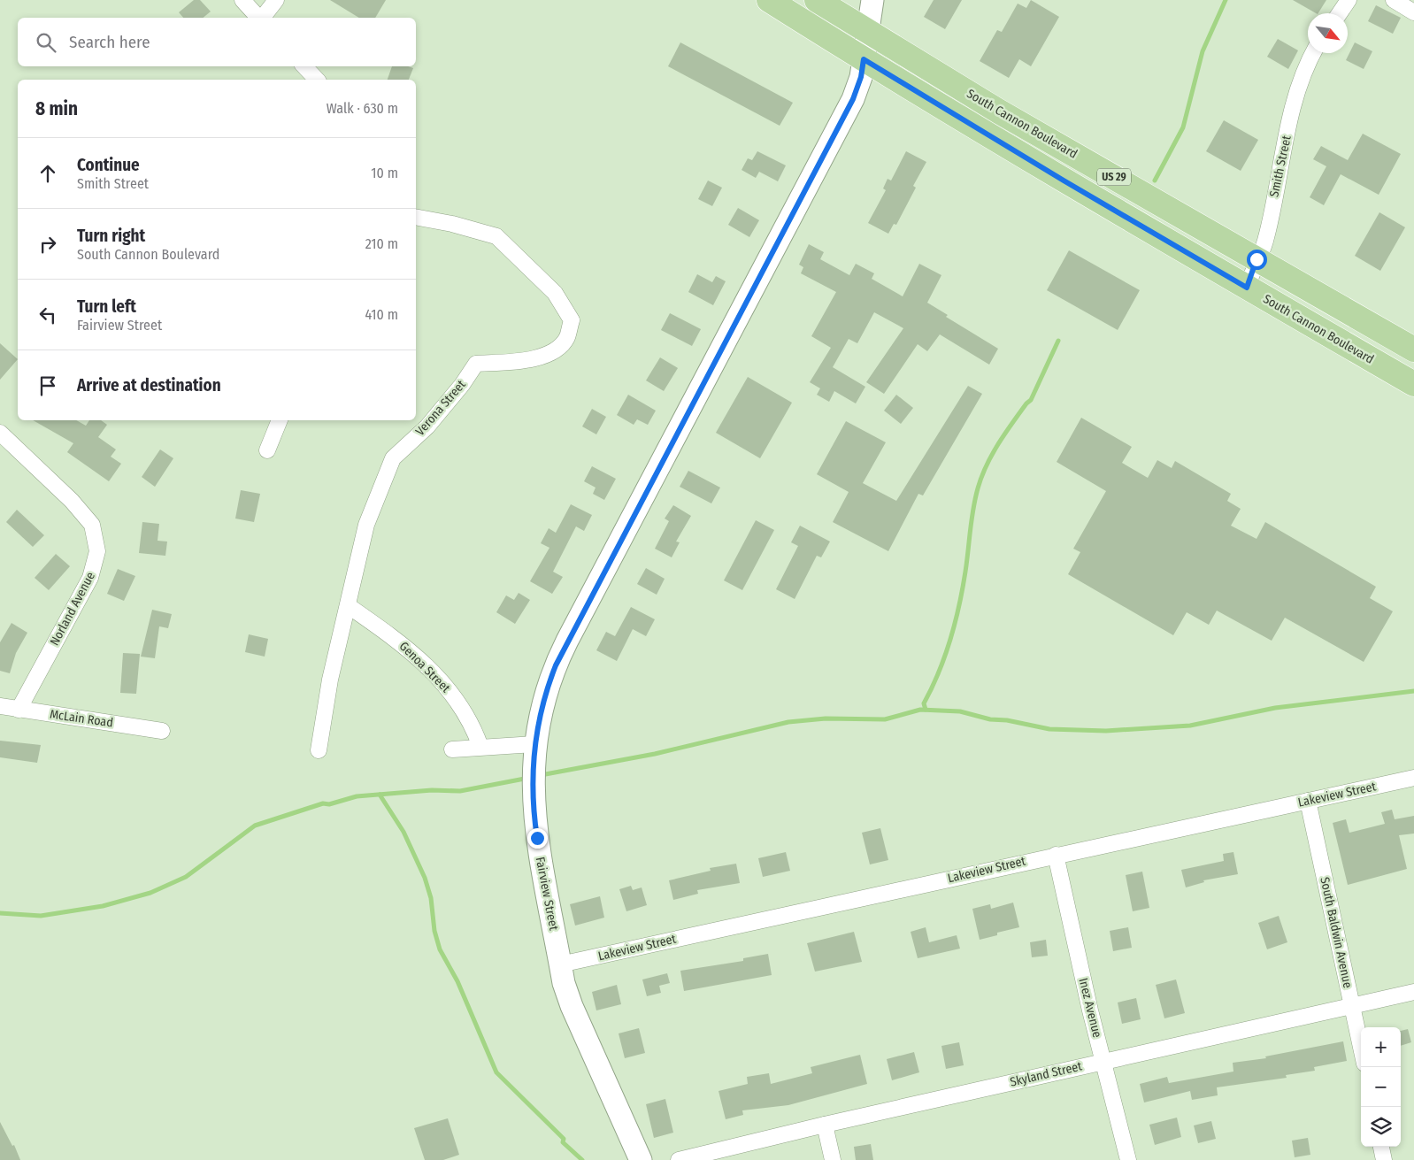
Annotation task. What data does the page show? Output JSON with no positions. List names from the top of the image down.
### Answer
{
  "streets": {
    "main road": ["South Cannon Boulevard", "US 29"],
    "street": [
      "Smith Street",
      "Verona Street",
      "Norland Avenue",
      "Genoa Street",
      "McLain Road",
      "Lakeview Street",
      "Fairview Street",
      "South Baldwin Avenue",
      "Inez Avenue",
      "Skyland Street"
    ]
  },
  "crossings": [
    ["South Cannon Boulevard", "Smith Street"],
    ["South Cannon Boulevard", "Fairview Street"],
    ["Verona Street", "Genoa Street"],
    ["Norland Avenue", "McLain Road"],
    ["Lakeview Street", "Fairview Street"],
    ["Lakeview Street", "South Baldwin Avenue"],
    ["Lakeview Street", "Inez Avenue"],
    ["South Baldwin Avenue", "Skyland Street"],
    ["Inez Avenue", "Skyland Street"]
  ],
  "north": "bottom right",
  "page": {
    "search": "Search here",
    "heading": ["8 min", "Walk · 630 m"],
    "list": [
      ["Continue", "Smith Street", "10 m"],
      ["Turn right", "South Cannon Boulevard", "210 m"],
      ["Turn left", "Fairview Street", "410 m"],
      "Arrive at destination"
    ],
    "map_buttons": ["+", "−"]
  }
}
